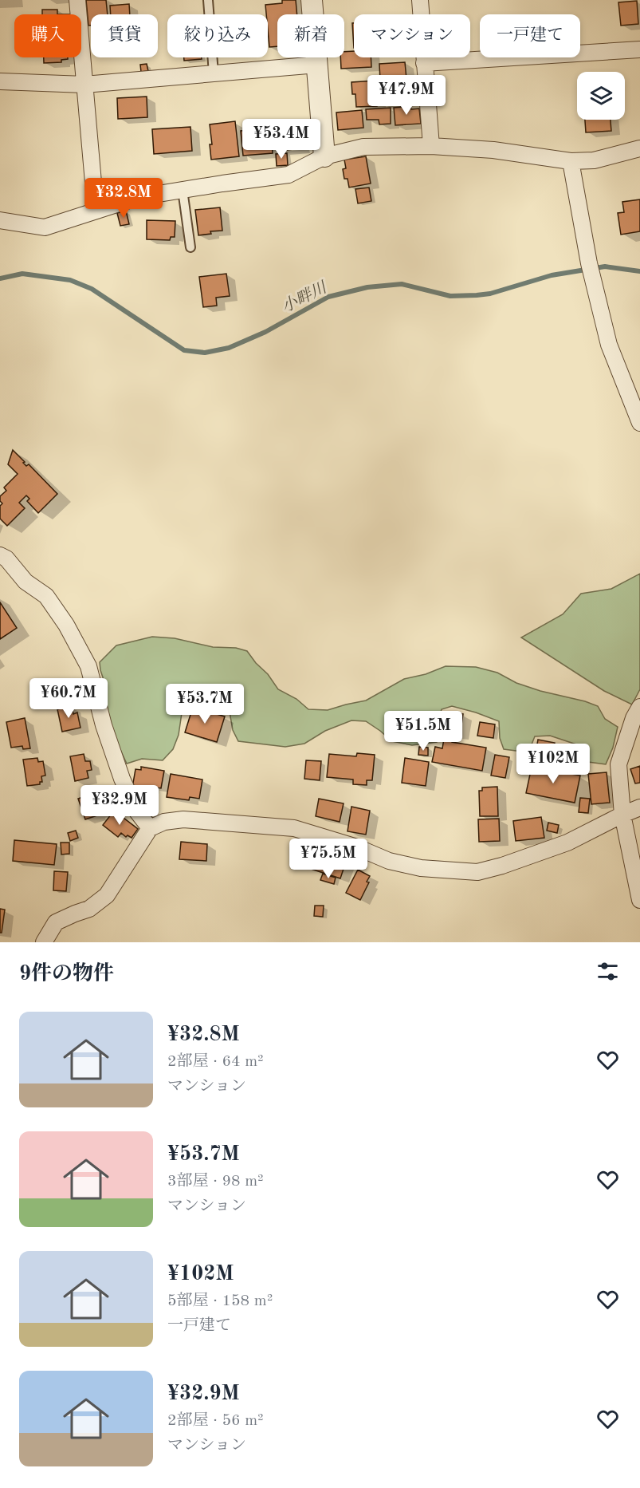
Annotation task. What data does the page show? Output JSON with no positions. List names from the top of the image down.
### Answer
{
  "water": ["小畔川"],
  "page": {
    "chip": [
      "購入",
      "賃貸",
      "絞り込み",
      "新着",
      "マンション",
      "一戸建て"
    ],
    "price": [
      "¥47.9M",
      "¥53.4M",
      "¥32.8M",
      "¥60.7M",
      "¥53.7M",
      "¥51.5M",
      "¥102M",
      "¥32.9M",
      "¥75.5M"
    ],
    "heading": "9件の物件",
    "list": [
      {
        "name": "¥32.8M",
        "note": "2部屋 · 64 m² · マンション"
      },
      {
        "name": "¥53.7M",
        "note": "3部屋 · 98 m² · マンション"
      },
      {
        "name": "¥102M",
        "note": "5部屋 · 158 m² · 一戸建て"
      },
      {
        "name": "¥32.9M",
        "note": "2部屋 · 56 m² · マンション"
      }
    ]
  }
}
